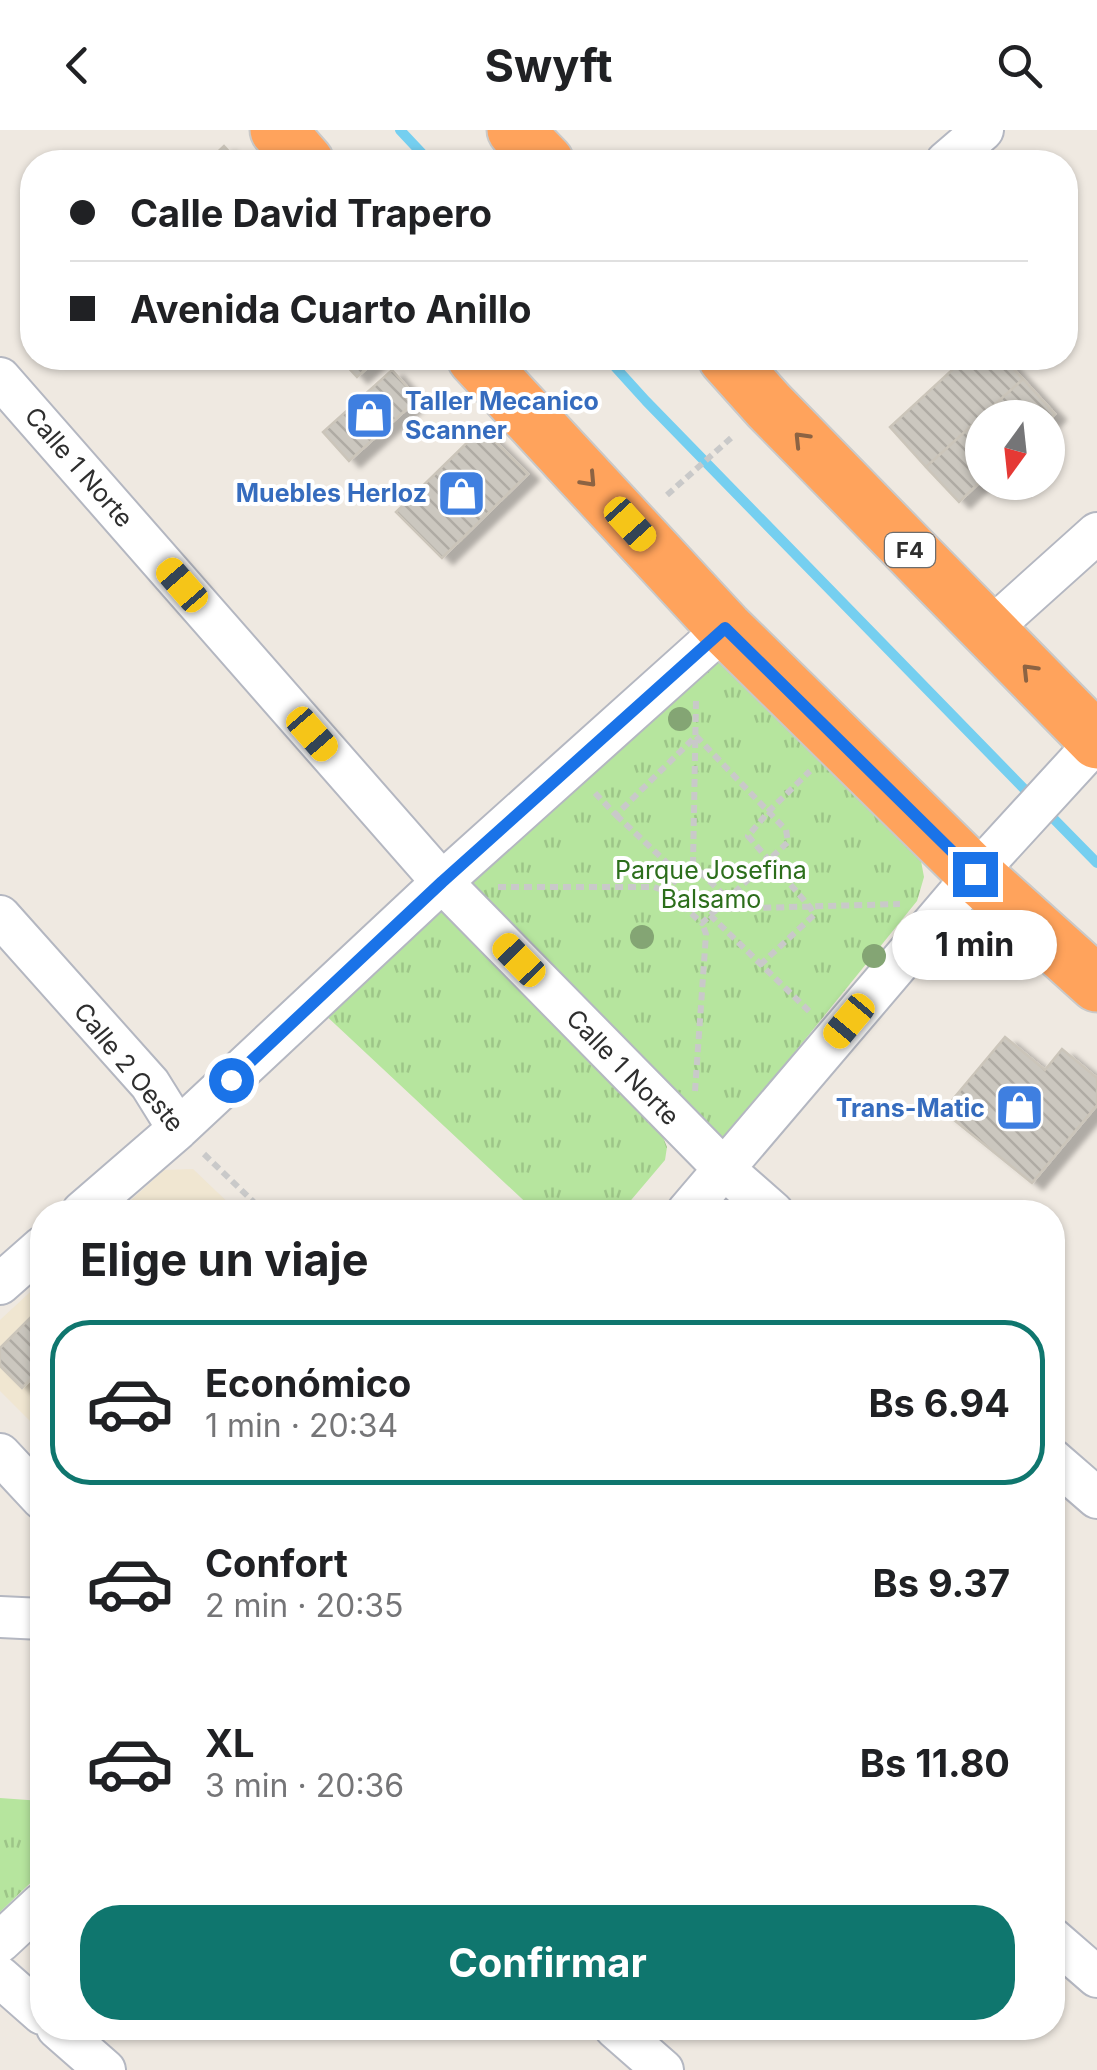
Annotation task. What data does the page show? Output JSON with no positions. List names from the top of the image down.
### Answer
{
  "streets": {
    "highway": ["F4"],
    "street": ["Calle 1 Norte", "Calle 2 Oeste"]
  },
  "parks": ["Parque Josefina Balsamo"],
  "places": {
    "shop": ["Taller Mecanico Scanner", "Muebles Herloz", "Trans-Matic"]
  },
  "north": "bottom",
  "page": {
    "header": "Swyft",
    "banner": ["Calle David Trapero", "Avenida Cuarto Anillo"],
    "bubble": "1 min",
    "heading": "Elige un viaje",
    "list": [
      {
        "name": "Económico",
        "note": "1 min · 20:34",
        "value": "Bs 6.94"
      },
      {
        "name": "Confort",
        "note": "2 min · 20:35",
        "value": "Bs 9.37"
      },
      {
        "name": "XL",
        "note": "3 min · 20:36",
        "value": "Bs 11.80"
      }
    ],
    "buttons": "Confirmar"
  }
}
